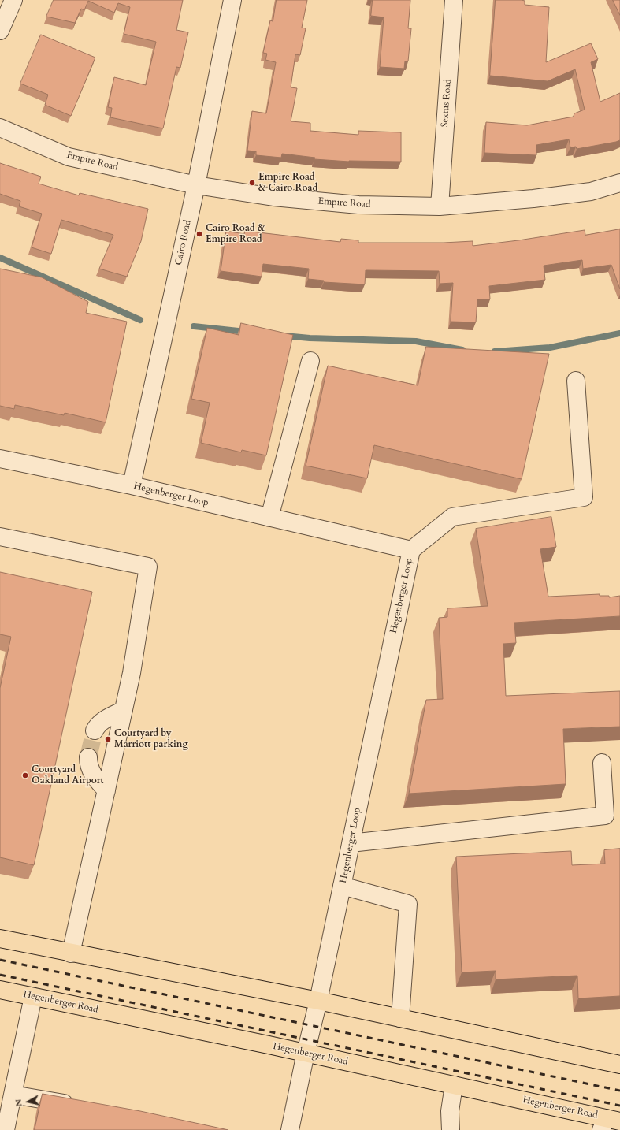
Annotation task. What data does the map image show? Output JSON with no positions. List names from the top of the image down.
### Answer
{
  "streets": {
    "main road": ["Hegenberger Road"],
    "street": [
      "Sextus Road",
      "Empire Road",
      "Cairo Road",
      "Hegenberger Loop"
    ]
  },
  "crossings": [
    ["Sextus Road", "Empire Road"],
    ["Empire Road", "Cairo Road"],
    ["Cairo Road", "Hegenberger Loop"],
    ["Hegenberger Loop", "Hegenberger Road"]
  ],
  "places": [
    "Empire Road & Cairo Road",
    "Cairo Road & Empire Road",
    "Courtyard by Marriott parking",
    "Courtyard Oakland Airport"
  ],
  "north": "left"
}
